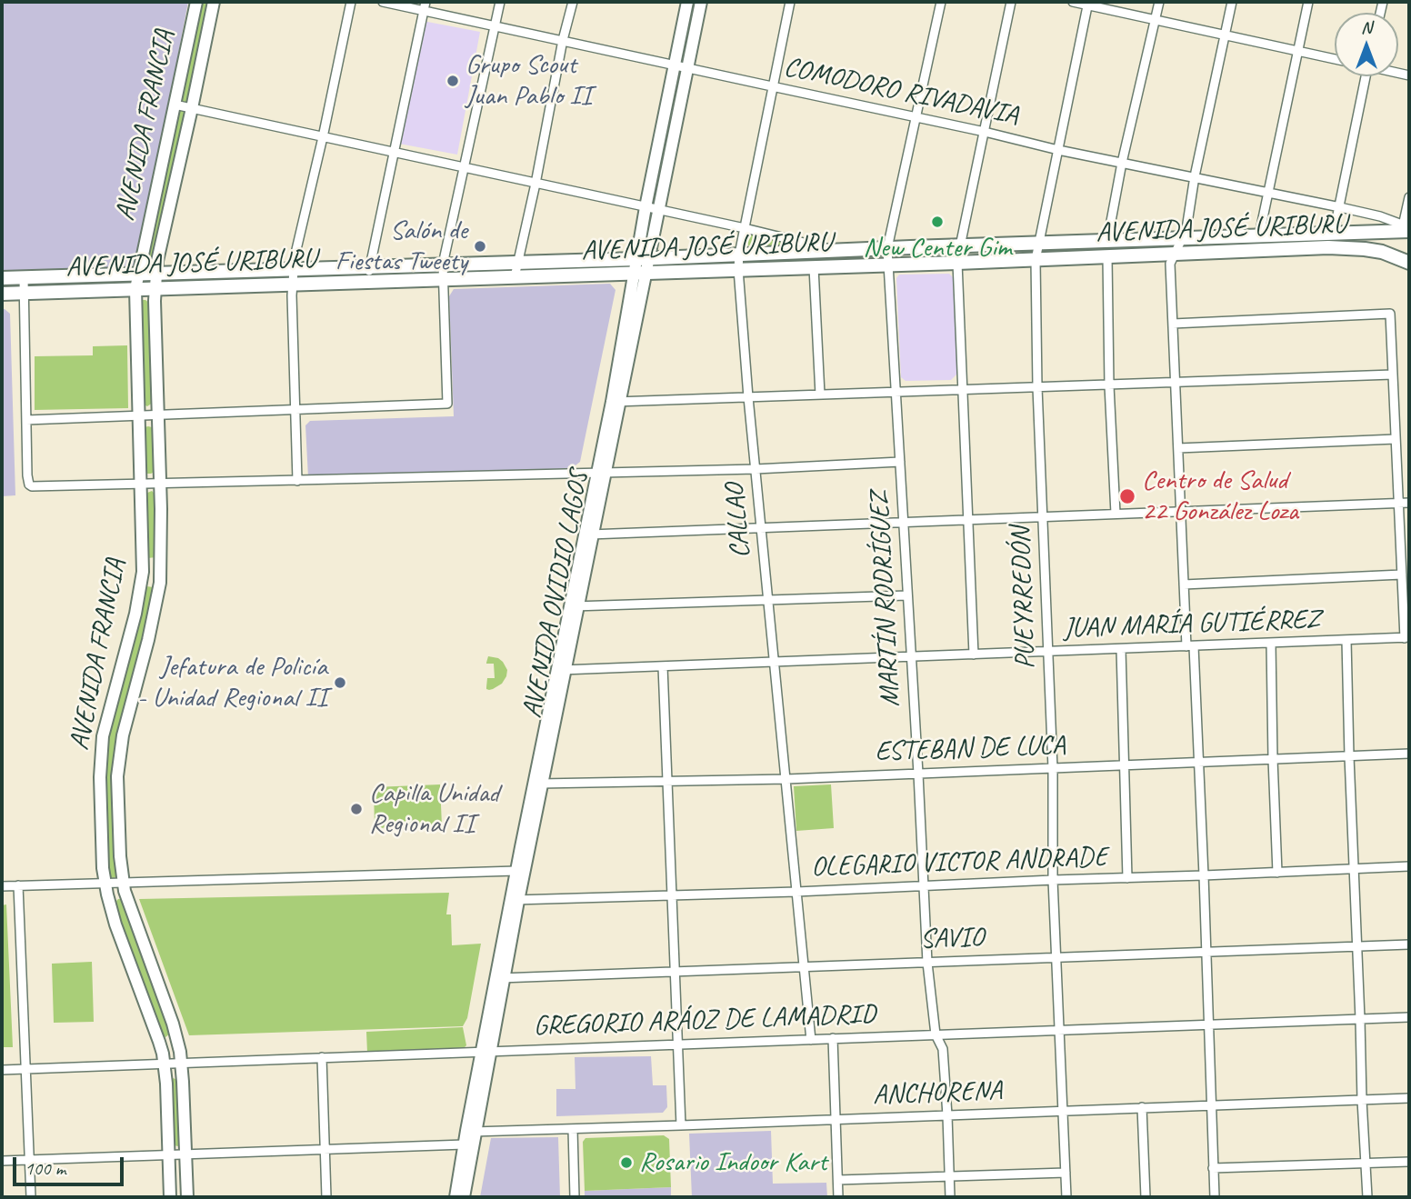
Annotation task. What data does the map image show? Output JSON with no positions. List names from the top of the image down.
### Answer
{
  "streets": {
    "main road": ["AVENIDA FRANCIA", "AVENIDA JOSÉ URIBURU", "AVENIDA OVIDIO LAGOS"],
    "street": [
      "COMODORO RIVADAVIA",
      "CALLAO",
      "PUEYRREDÓN",
      "MARTÍN RODRÍGUEZ",
      "JUAN MARÍA GUTIÉRREZ",
      "ESTEBAN DE LUCA",
      "OLEGARIO VICTOR ANDRADE",
      "SAVIO",
      "GREGORIO ARÁOZ DE LAMADRID",
      "ANCHORENA"
    ]
  },
  "crossings": [
    ["COMODORO RIVADAVIA", "AVENIDA JOSÉ URIBURU"],
    ["COMODORO RIVADAVIA", "CALLAO"],
    ["COMODORO RIVADAVIA", "AVENIDA OVIDIO LAGOS"],
    ["COMODORO RIVADAVIA", "PUEYRREDÓN"],
    ["COMODORO RIVADAVIA", "MARTÍN RODRÍGUEZ"],
    ["AVENIDA FRANCIA", "AVENIDA JOSÉ URIBURU"],
    ["AVENIDA FRANCIA", "GREGORIO ARÁOZ DE LAMADRID"],
    ["AVENIDA JOSÉ URIBURU", "CALLAO"],
    ["AVENIDA JOSÉ URIBURU", "AVENIDA OVIDIO LAGOS"],
    ["AVENIDA JOSÉ URIBURU", "PUEYRREDÓN"],
    ["AVENIDA JOSÉ URIBURU", "MARTÍN RODRÍGUEZ"],
    ["CALLAO", "JUAN MARÍA GUTIÉRREZ"],
    ["CALLAO", "ESTEBAN DE LUCA"],
    ["CALLAO", "OLEGARIO VICTOR ANDRADE"],
    ["CALLAO", "SAVIO"],
    ["CALLAO", "GREGORIO ARÁOZ DE LAMADRID"],
    ["AVENIDA OVIDIO LAGOS", "JUAN MARÍA GUTIÉRREZ"],
    ["AVENIDA OVIDIO LAGOS", "ESTEBAN DE LUCA"],
    ["AVENIDA OVIDIO LAGOS", "OLEGARIO VICTOR ANDRADE"],
    ["AVENIDA OVIDIO LAGOS", "SAVIO"],
    ["AVENIDA OVIDIO LAGOS", "GREGORIO ARÁOZ DE LAMADRID"],
    ["AVENIDA OVIDIO LAGOS", "ANCHORENA"],
    ["PUEYRREDÓN", "JUAN MARÍA GUTIÉRREZ"],
    ["PUEYRREDÓN", "ESTEBAN DE LUCA"],
    ["PUEYRREDÓN", "OLEGARIO VICTOR ANDRADE"],
    ["PUEYRREDÓN", "SAVIO"],
    ["PUEYRREDÓN", "GREGORIO ARÁOZ DE LAMADRID"],
    ["PUEYRREDÓN", "ANCHORENA"],
    ["MARTÍN RODRÍGUEZ", "JUAN MARÍA GUTIÉRREZ"],
    ["MARTÍN RODRÍGUEZ", "ESTEBAN DE LUCA"],
    ["MARTÍN RODRÍGUEZ", "OLEGARIO VICTOR ANDRADE"],
    ["MARTÍN RODRÍGUEZ", "SAVIO"],
    ["MARTÍN RODRÍGUEZ", "GREGORIO ARÁOZ DE LAMADRID"],
    ["MARTÍN RODRÍGUEZ", "ANCHORENA"]
  ],
  "places": [
    "Grupo Scout Juan Pablo II",
    "New Center Gim",
    "Salón de Fiestas Tweety",
    "Centro de Salud 22 González Loza",
    "Jefatura de Policía - Unidad Regional II",
    "Capilla Unidad Regional II",
    "Rosario Indoor Kart"
  ],
  "scale_bar": "100 m",
  "north": "top"
}
